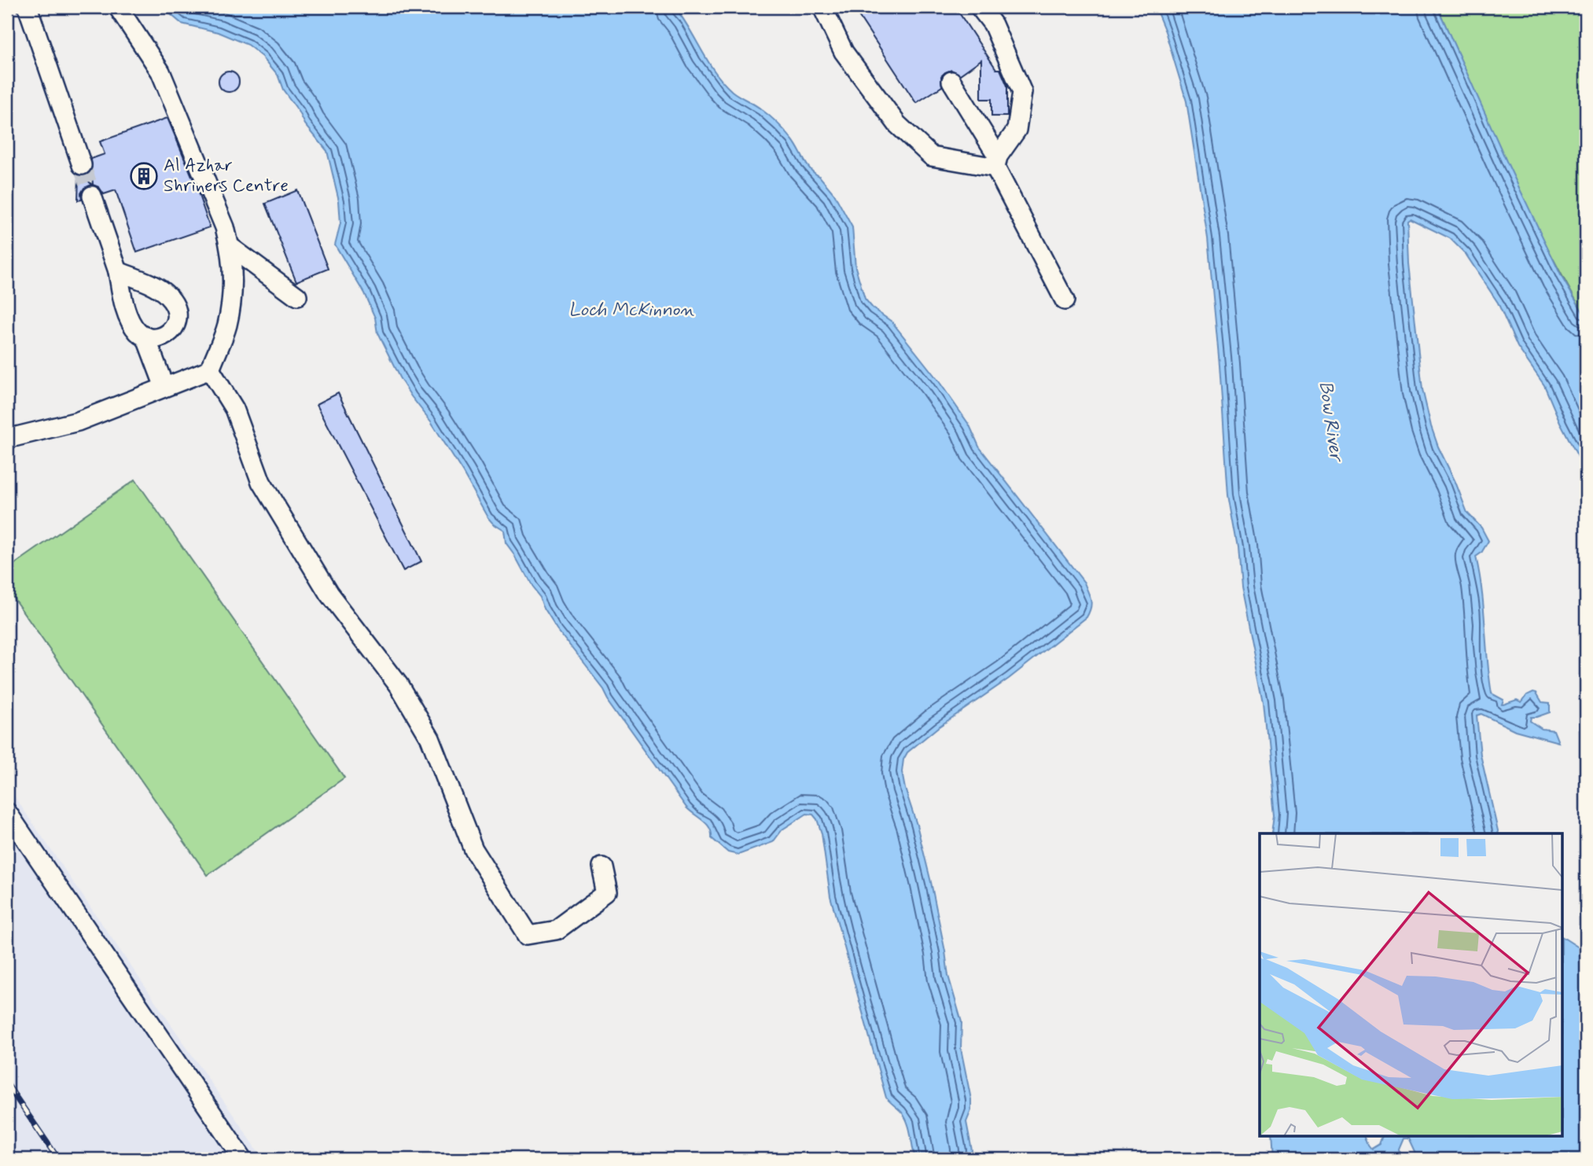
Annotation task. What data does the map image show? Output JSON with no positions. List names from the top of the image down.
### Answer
{
  "water": ["Loch McKinnon", "Bow River"],
  "places": {
    "building": ["Al Azhar Shriners Centre"]
  }
}
